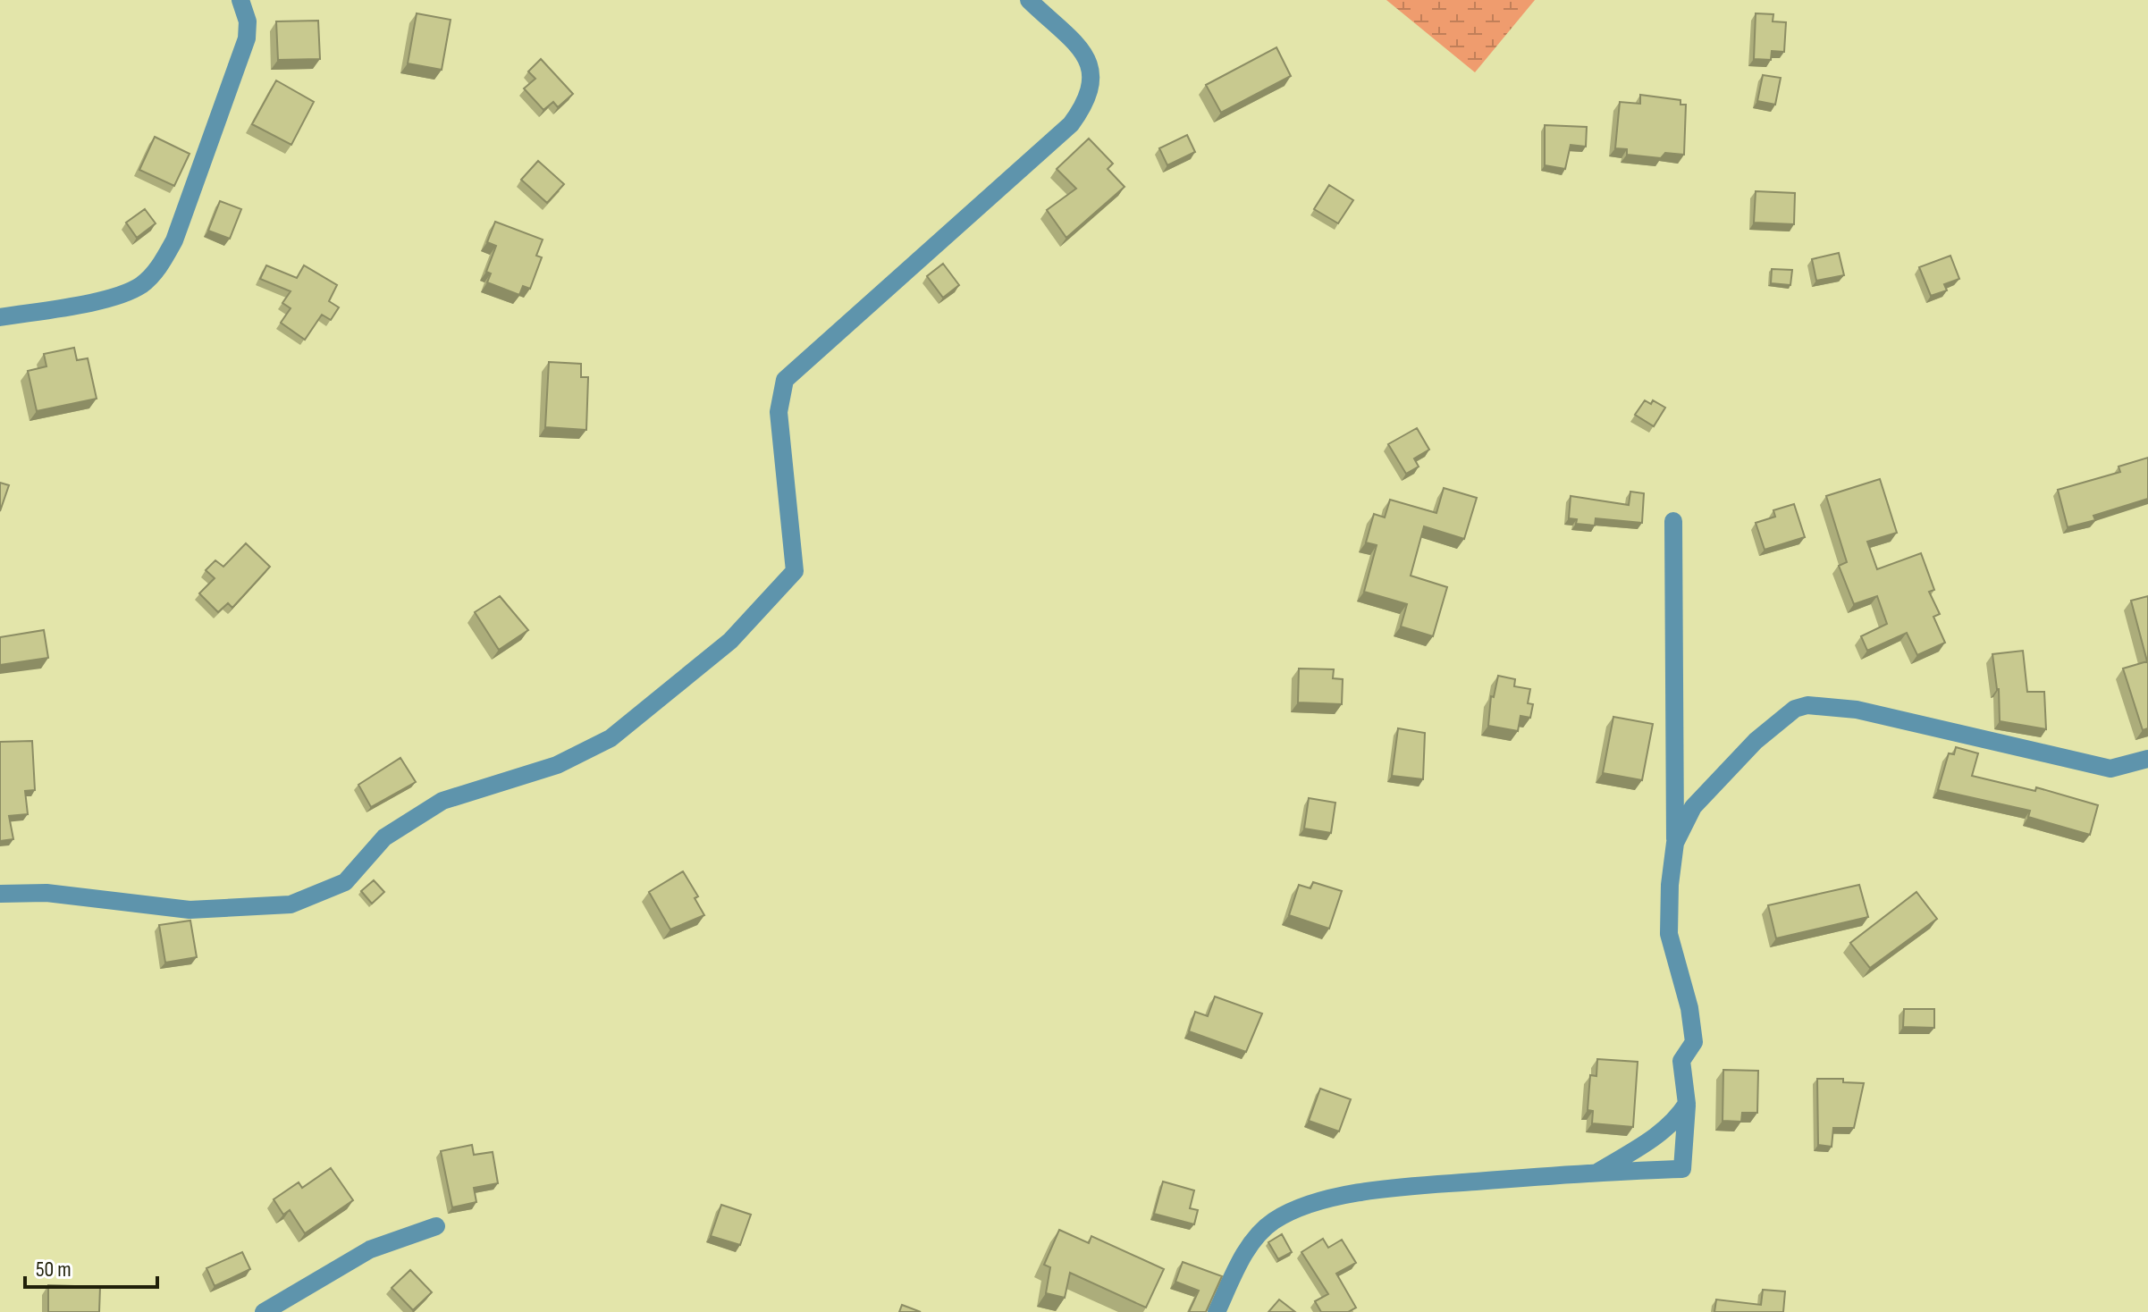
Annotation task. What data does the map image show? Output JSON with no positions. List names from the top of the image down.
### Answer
{
  "scale_bar": "50 m"
}
